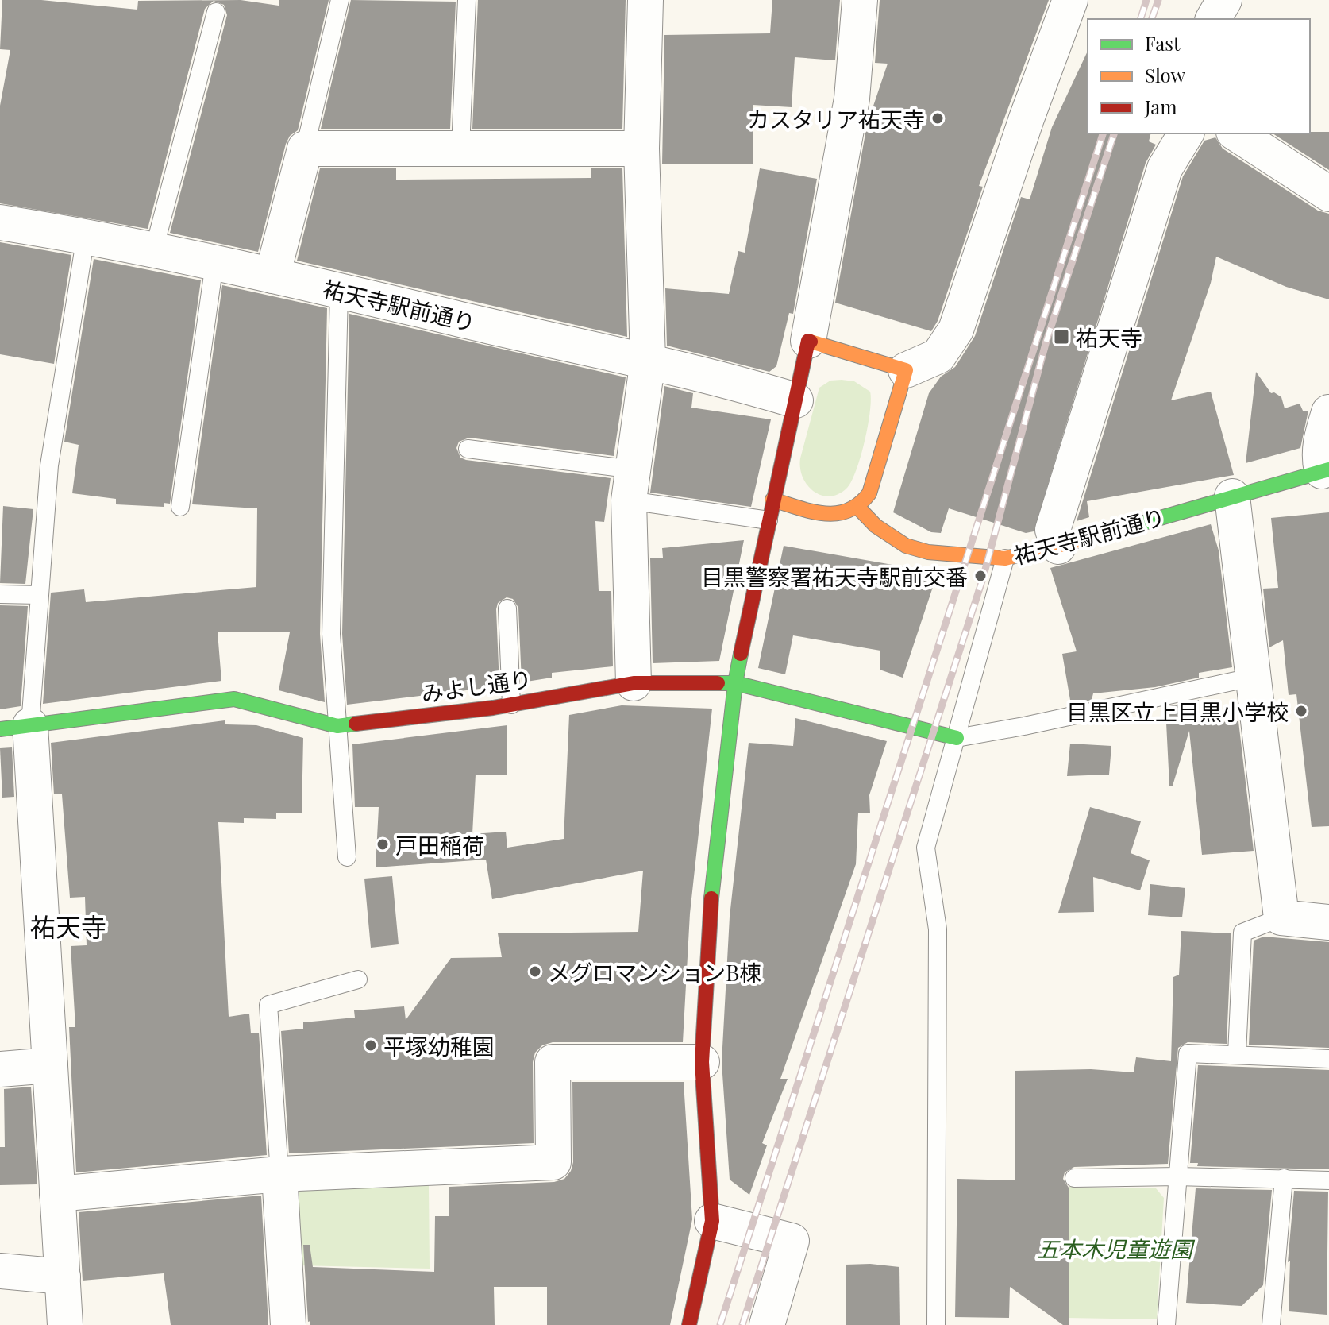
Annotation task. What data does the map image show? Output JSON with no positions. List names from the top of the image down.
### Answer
{
  "streets": {
    "street": ["祐天寺駅前通り", "みよし通り"]
  },
  "districts": ["祐天寺"],
  "parks": ["五本木児童遊園"],
  "places": {
    "other": [
      "カスタリア祐天寺",
      "目黒警察署祐天寺駅前交番",
      "目黒区立上目黒小学校",
      "戸田稲荷",
      "メグロマンションB棟",
      "平塚幼稚園"
    ],
    "transit": ["祐天寺"]
  },
  "legend": ["Fast", "Slow", "Jam"]
}
